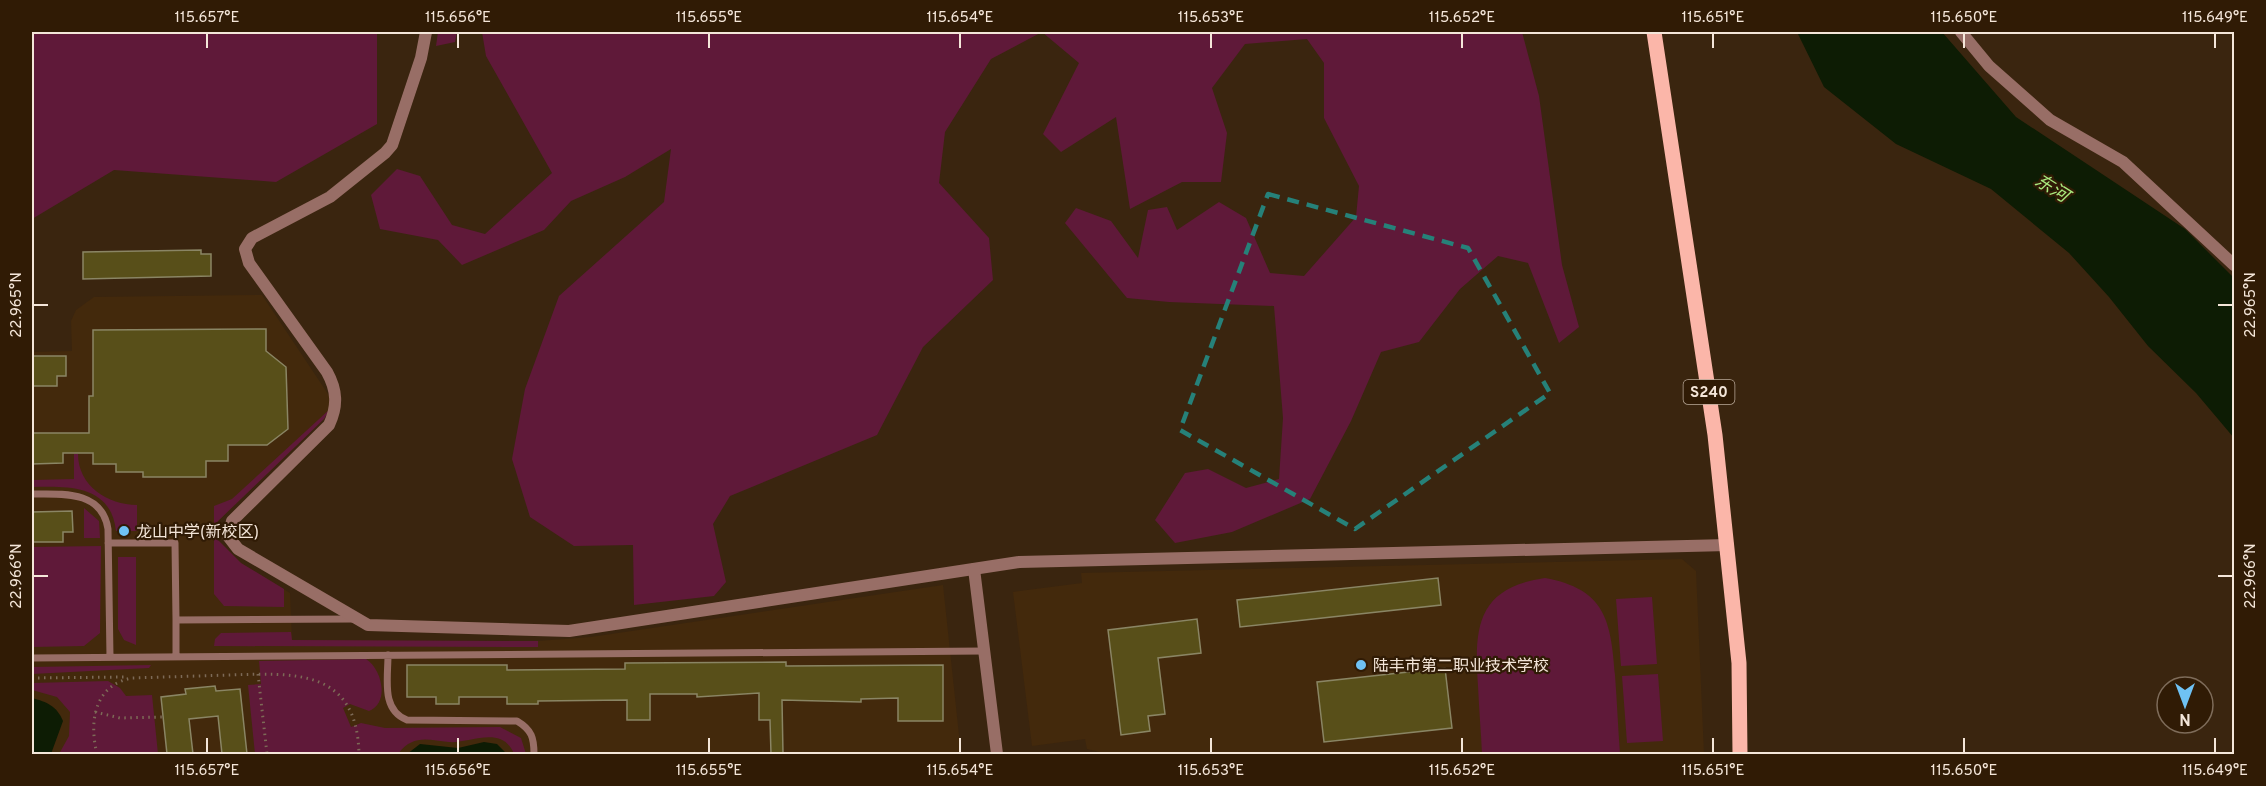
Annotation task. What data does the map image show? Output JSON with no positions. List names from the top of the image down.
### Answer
{
  "streets": {
    "main road": ["S240"]
  },
  "water": ["东河"],
  "places": ["龙山中学(新校区)", "陆丰市第二职业技术学校"],
  "north": "bottom",
  "coordinates": [
    "115.657°E",
    "115.656°E",
    "115.655°E",
    "115.654°E",
    "115.653°E",
    "115.652°E",
    "115.651°E",
    "115.650°E",
    "115.649°E",
    "22.965°N",
    "22.966°N"
  ]
}
